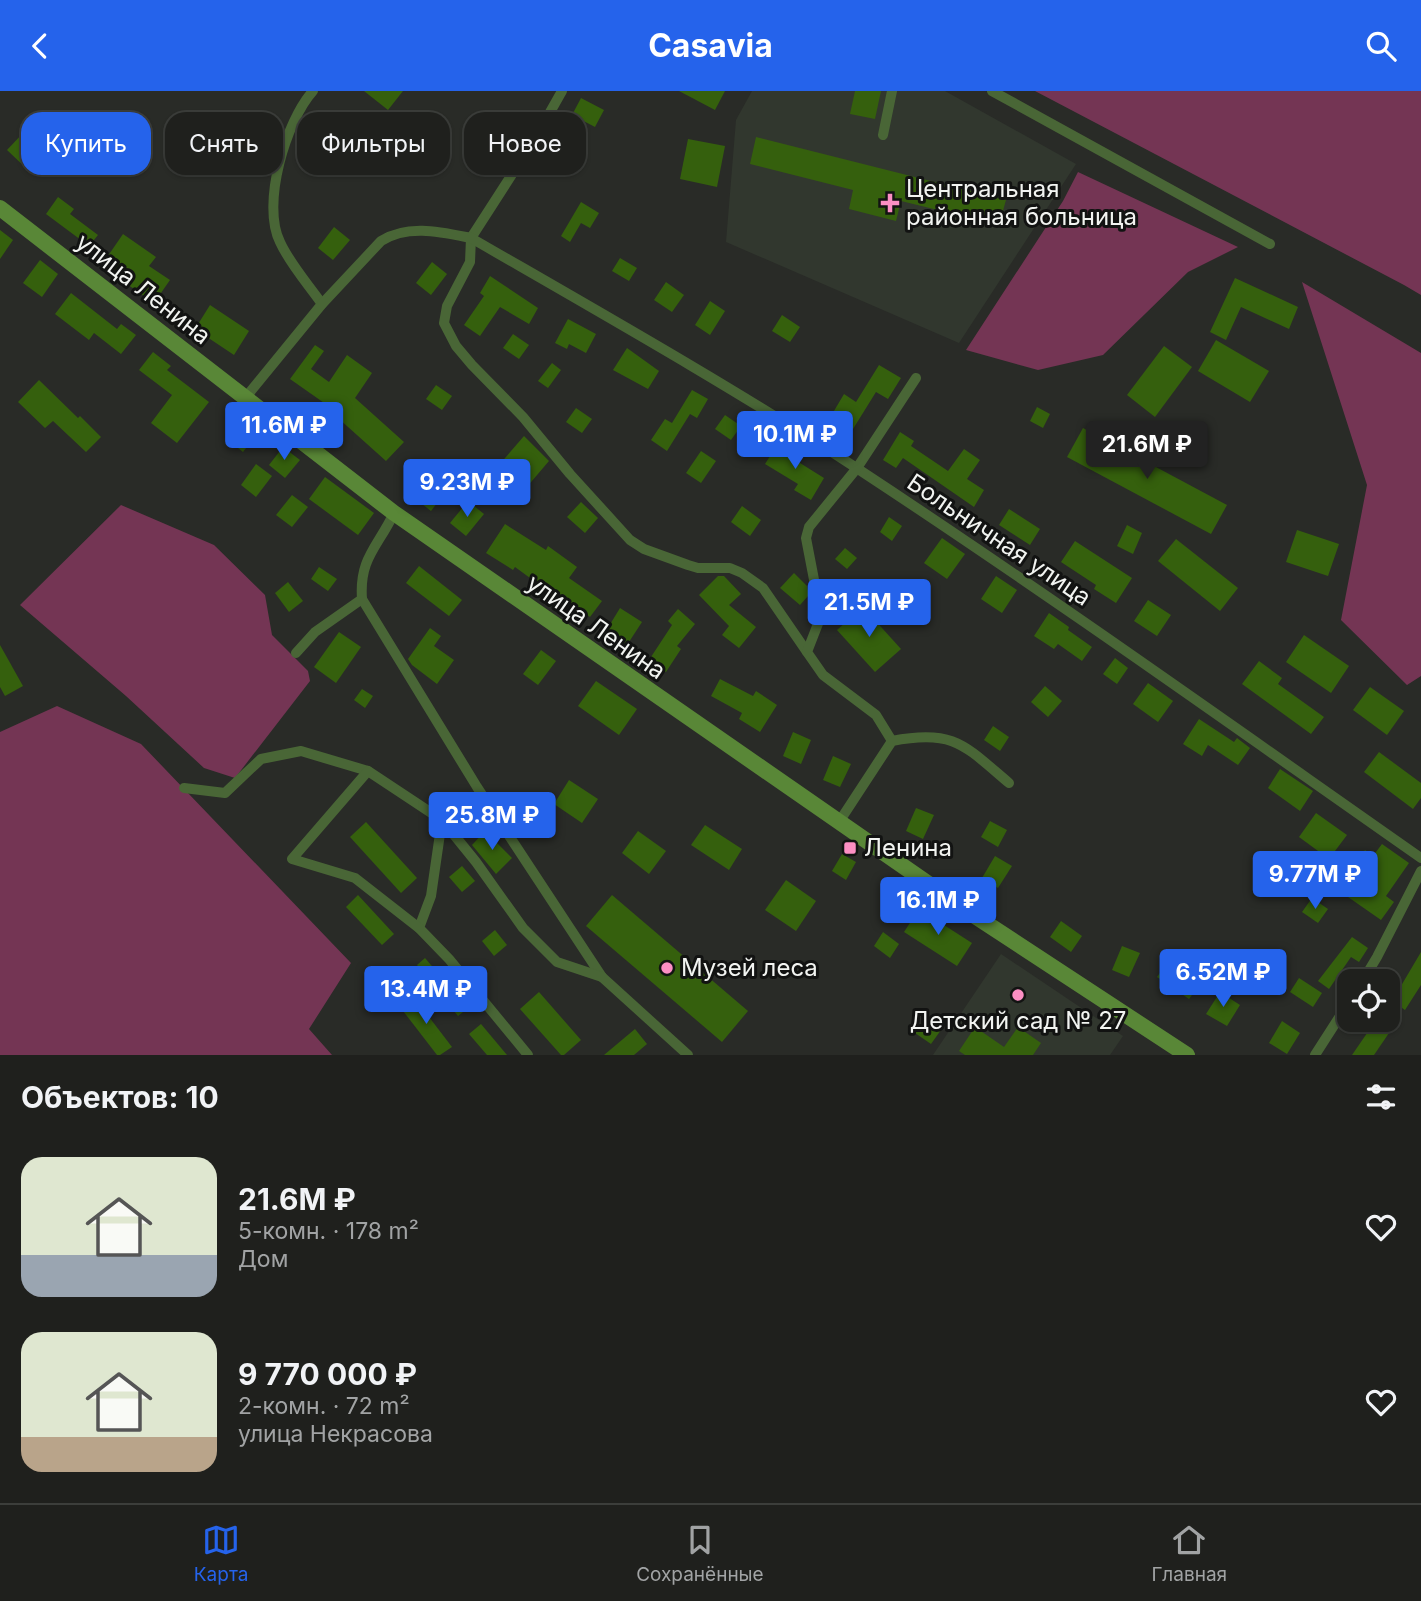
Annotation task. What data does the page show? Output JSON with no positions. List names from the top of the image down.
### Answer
{
  "streets": {
    "street": ["улица Ленина", "Больничная улица"]
  },
  "crossings": [
    ["улица Ленина", "Больничная улица"]
  ],
  "places": {
    "health": ["Центральная районная больница"],
    "transit": ["Ленина"],
    "other": ["Музей леса", "Детский сад № 27"]
  },
  "page": {
    "header": "Casavia",
    "chip": [
      "Купить",
      "Снять",
      "Фильтры",
      "Новое"
    ],
    "price": [
      "11.6M ₽",
      "10.1M ₽",
      "21.6M ₽",
      "9.23M ₽",
      "21.5M ₽",
      "25.8M ₽",
      "9.77M ₽",
      "16.1M ₽",
      "6.52M ₽",
      "13.4M ₽"
    ],
    "heading": "Объектов: 10",
    "list": [
      {
        "name": "21.6M ₽",
        "note": "5-комн. · 178 m² · Дом"
      },
      {
        "name": "9 770 000 ₽",
        "note": "2-комн. · 72 m² · улица Некрасова"
      }
    ],
    "tabs": ["Карта", "Сохранённые", "Главная"]
  }
}
